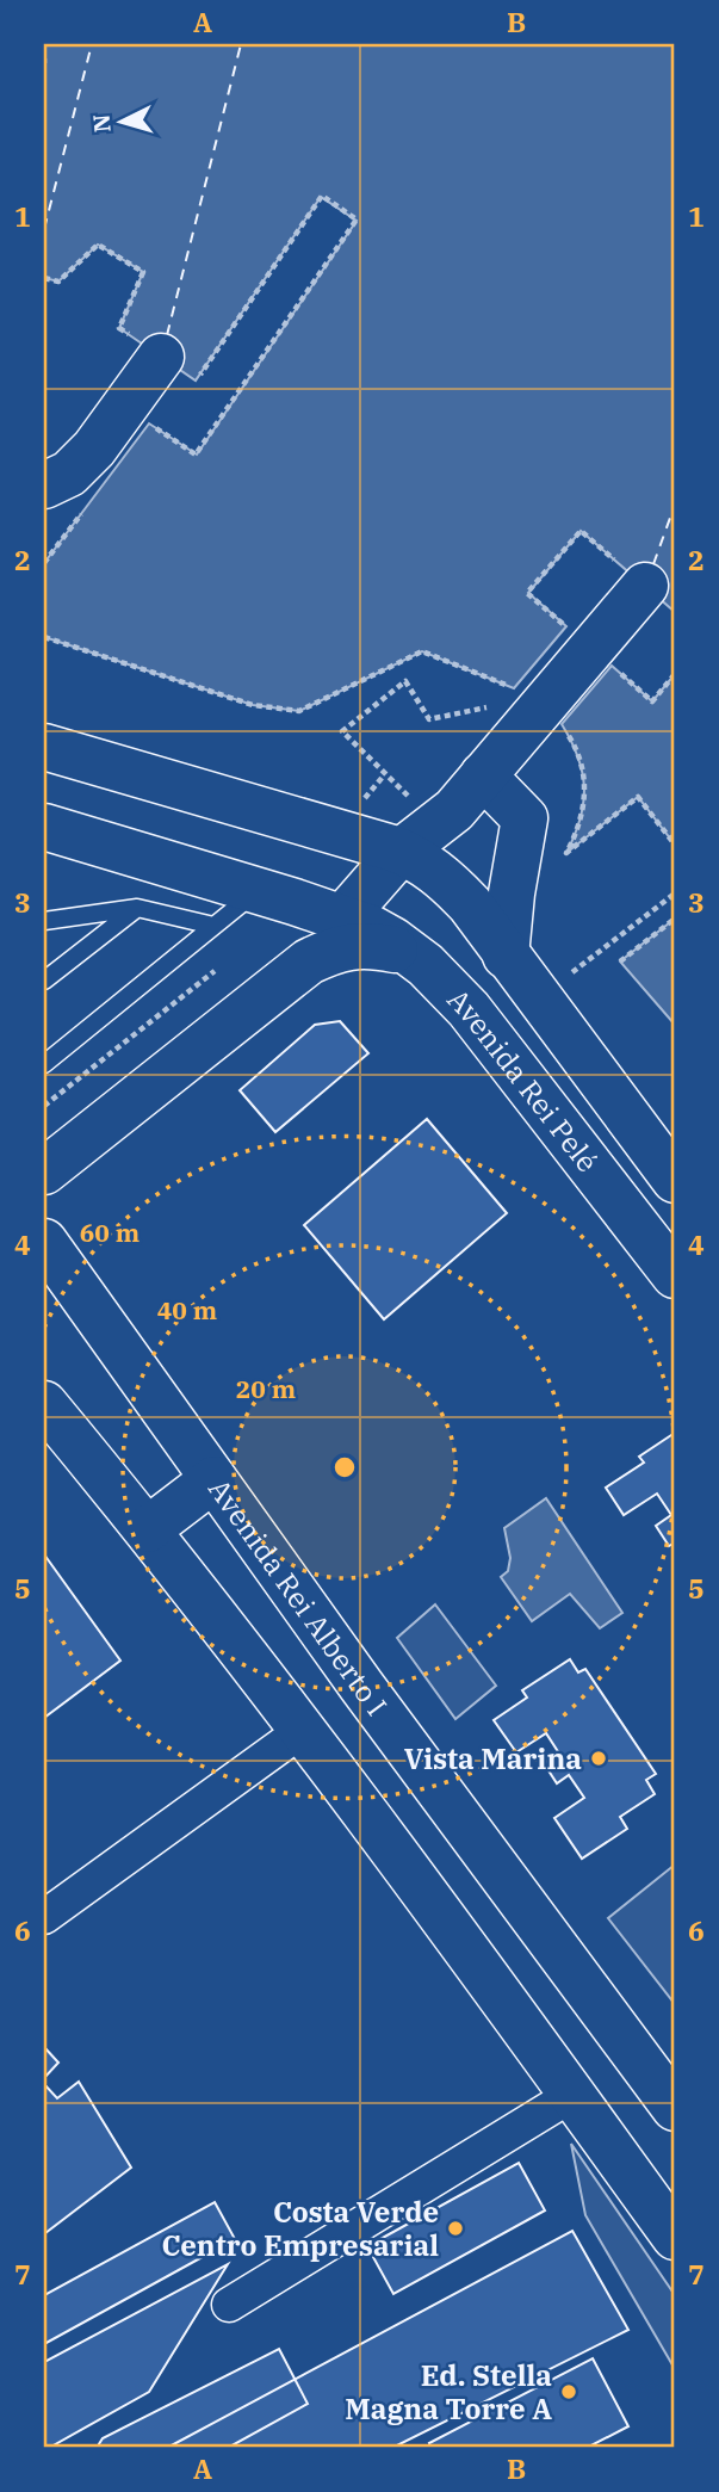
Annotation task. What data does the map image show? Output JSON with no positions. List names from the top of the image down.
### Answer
{
  "streets": {
    "main road": ["Avenida Rei Pelé", "Avenida Rei Alberto I"]
  },
  "places": ["Vista Marina", "Costa Verde Centro Empresarial", "Ed. Stella Magna Torre A"],
  "north": "left",
  "grid": {
    "columns": ["A", "B"],
    "rows": [
      "1",
      "2",
      "3",
      "4",
      "5",
      "6",
      "7"
    ]
  },
  "rings": ["60 m", "40 m", "20 m"]
}
